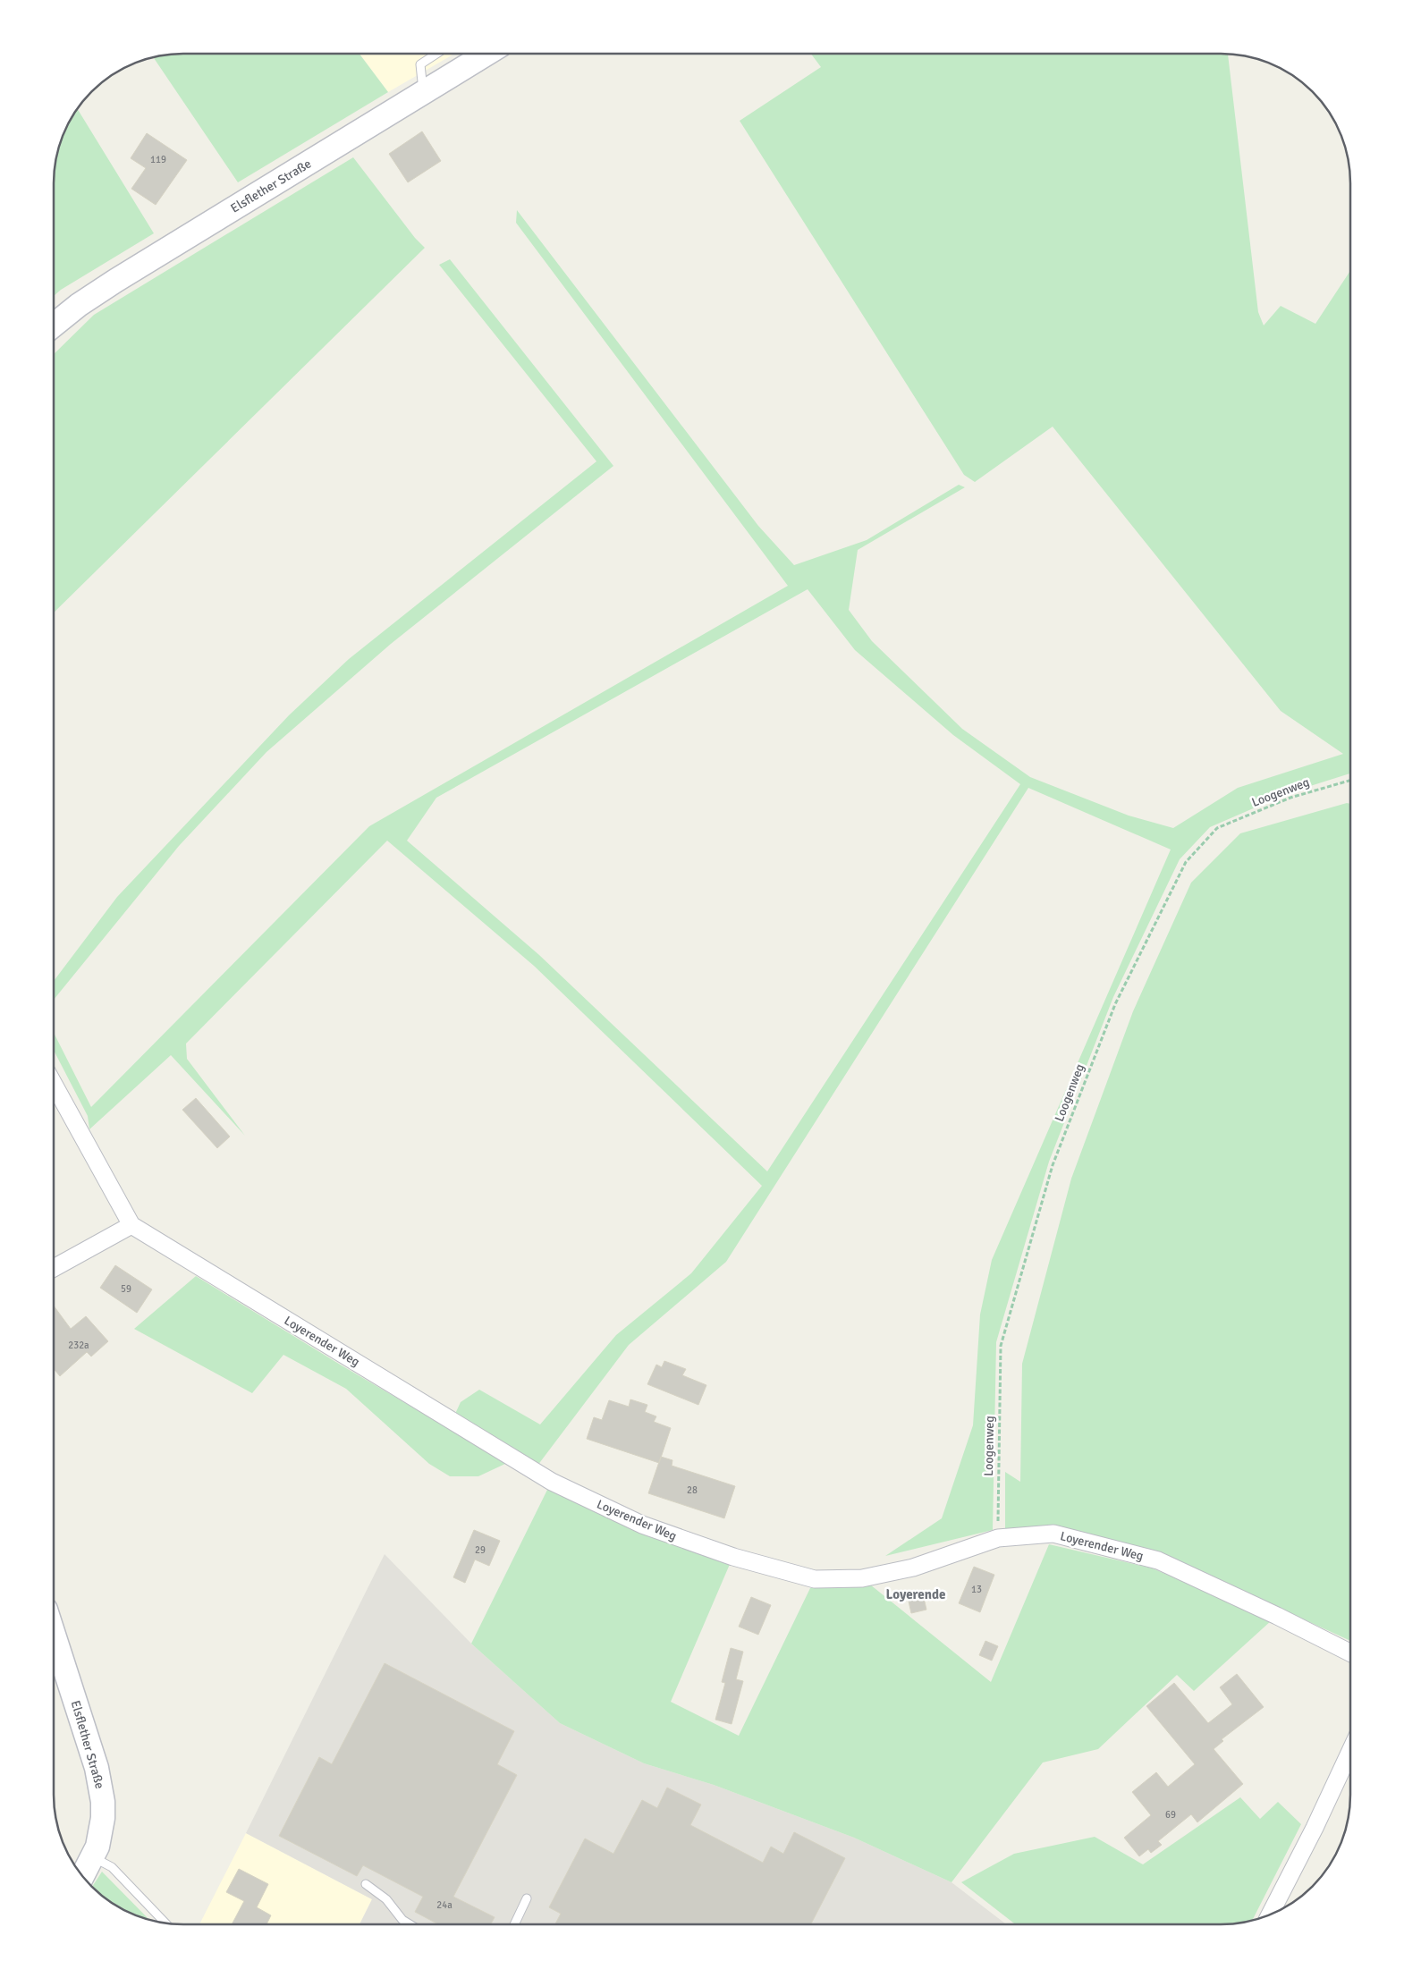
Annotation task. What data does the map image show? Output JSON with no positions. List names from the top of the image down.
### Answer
{
  "streets": {
    "main road": ["Elsflether Straße"],
    "street": ["Loyerender Weg"],
    "path": ["Loogenweg"]
  },
  "crossings": [
    ["Loogenweg", "Loyerender Weg"]
  ],
  "districts": ["Loyerende"],
  "house_numbers": [
    "119",
    "59",
    "232a",
    "28",
    "29",
    "13",
    "69",
    "24a"
  ]
}
